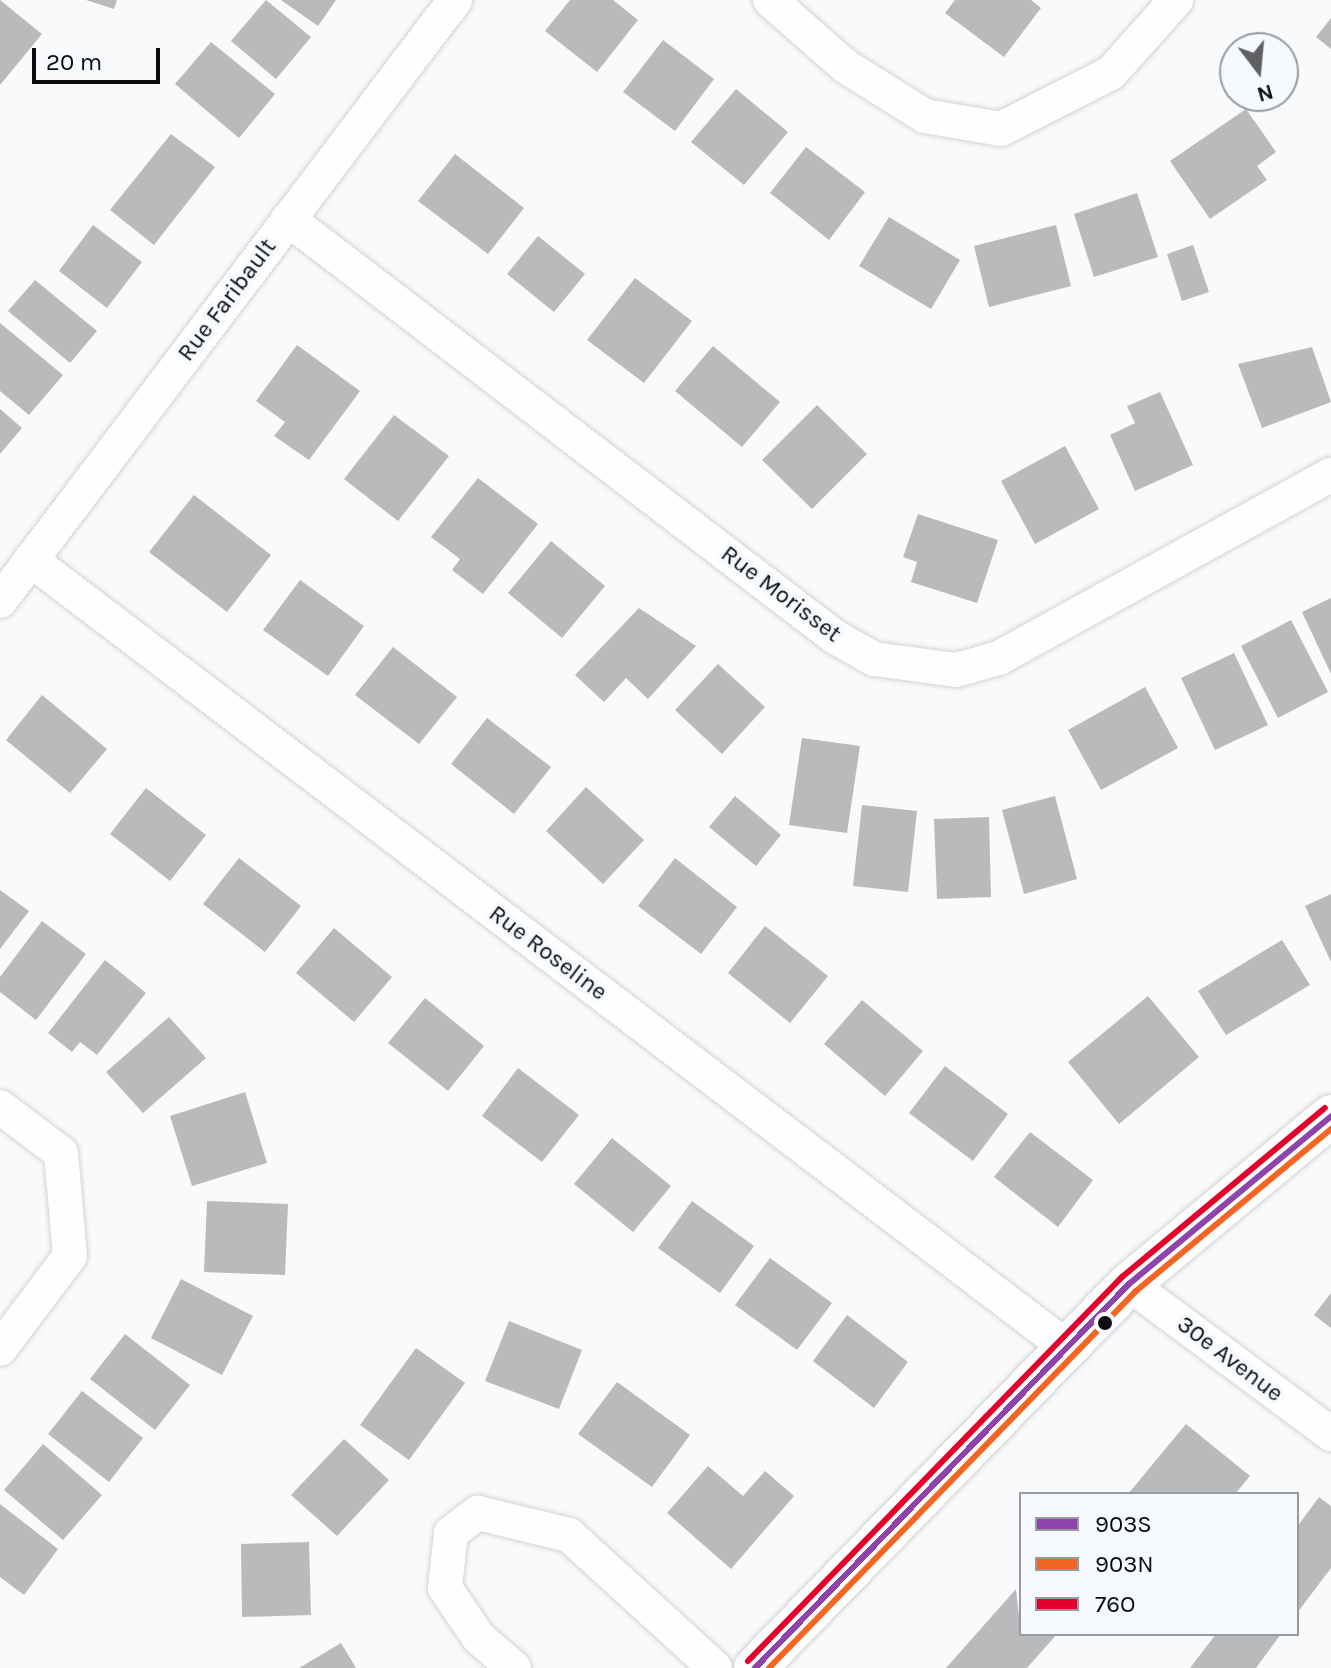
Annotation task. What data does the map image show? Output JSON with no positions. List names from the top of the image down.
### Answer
{
  "streets": {
    "street": [
      "Rue Faribault",
      "Rue Morisset",
      "Rue Roseline",
      "30e Avenue"
    ]
  },
  "crossings": [
    ["Rue Faribault", "Rue Morisset"],
    ["Rue Faribault", "Rue Roseline"]
  ],
  "lines": ["transit line 76O", "transit line 903S", "transit line 903N"],
  "legend": ["903S", "903N", "76O"],
  "scale_bar": "20 m",
  "north": "bottom"
}
